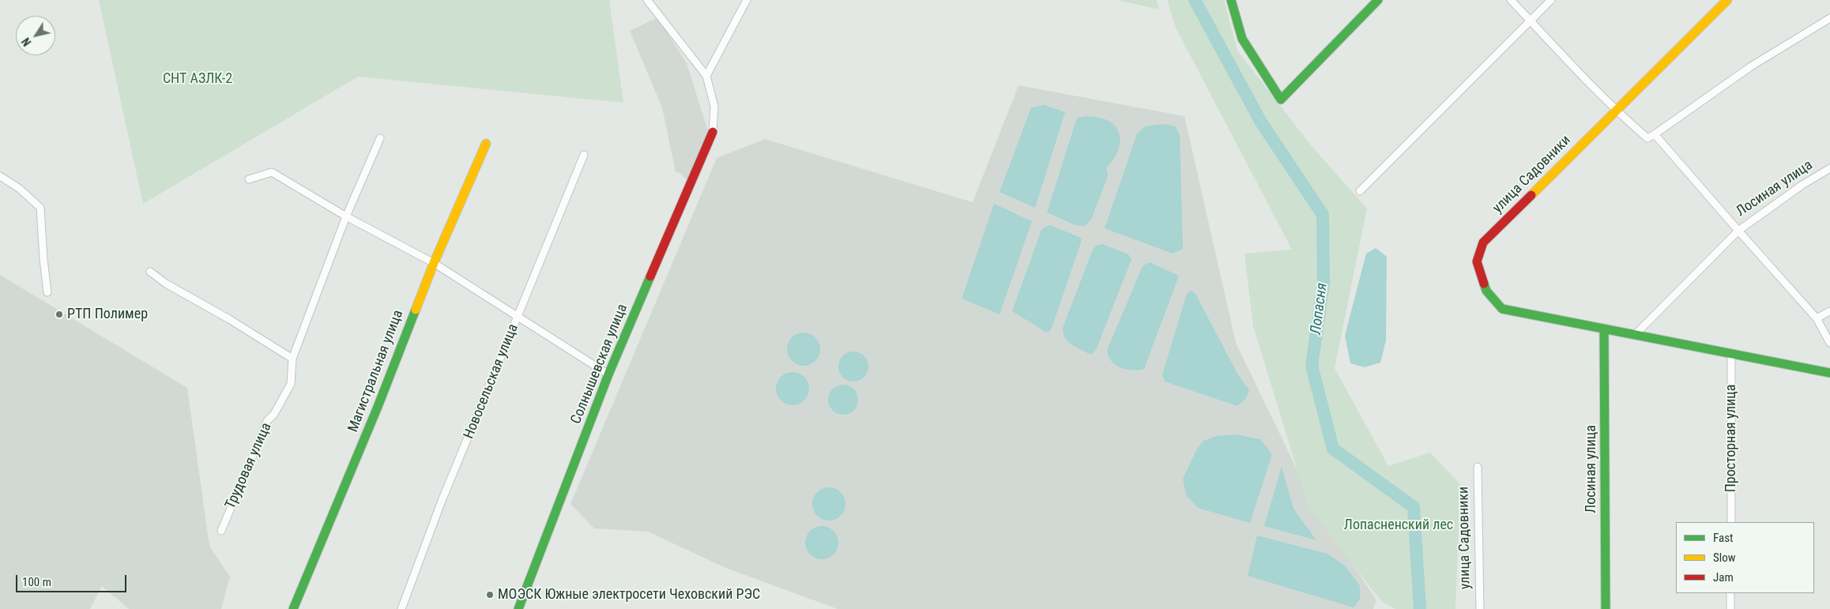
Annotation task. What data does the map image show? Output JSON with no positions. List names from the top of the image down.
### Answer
{
  "streets": {
    "street": [
      "улица Садовники",
      "Лосиная улица",
      "Солнышевская улица",
      "Магистральная улица",
      "Новосельская улица",
      "Просторная улица",
      "Трудовая улица"
    ]
  },
  "crossings": [
    ["улица Садовники", "Лосиная улица"],
    ["улица Садовники", "Просторная улица"]
  ],
  "water": ["Лопасня"],
  "parks": ["СНТ АЗЛК-2", "Лопасненский лес"],
  "places": ["РТП Полимер", "МОЭСК Южные электросети Чеховский РЭС"],
  "legend": ["Fast", "Slow", "Jam"],
  "scale_bar": "100 m",
  "north": "bottom left"
}
